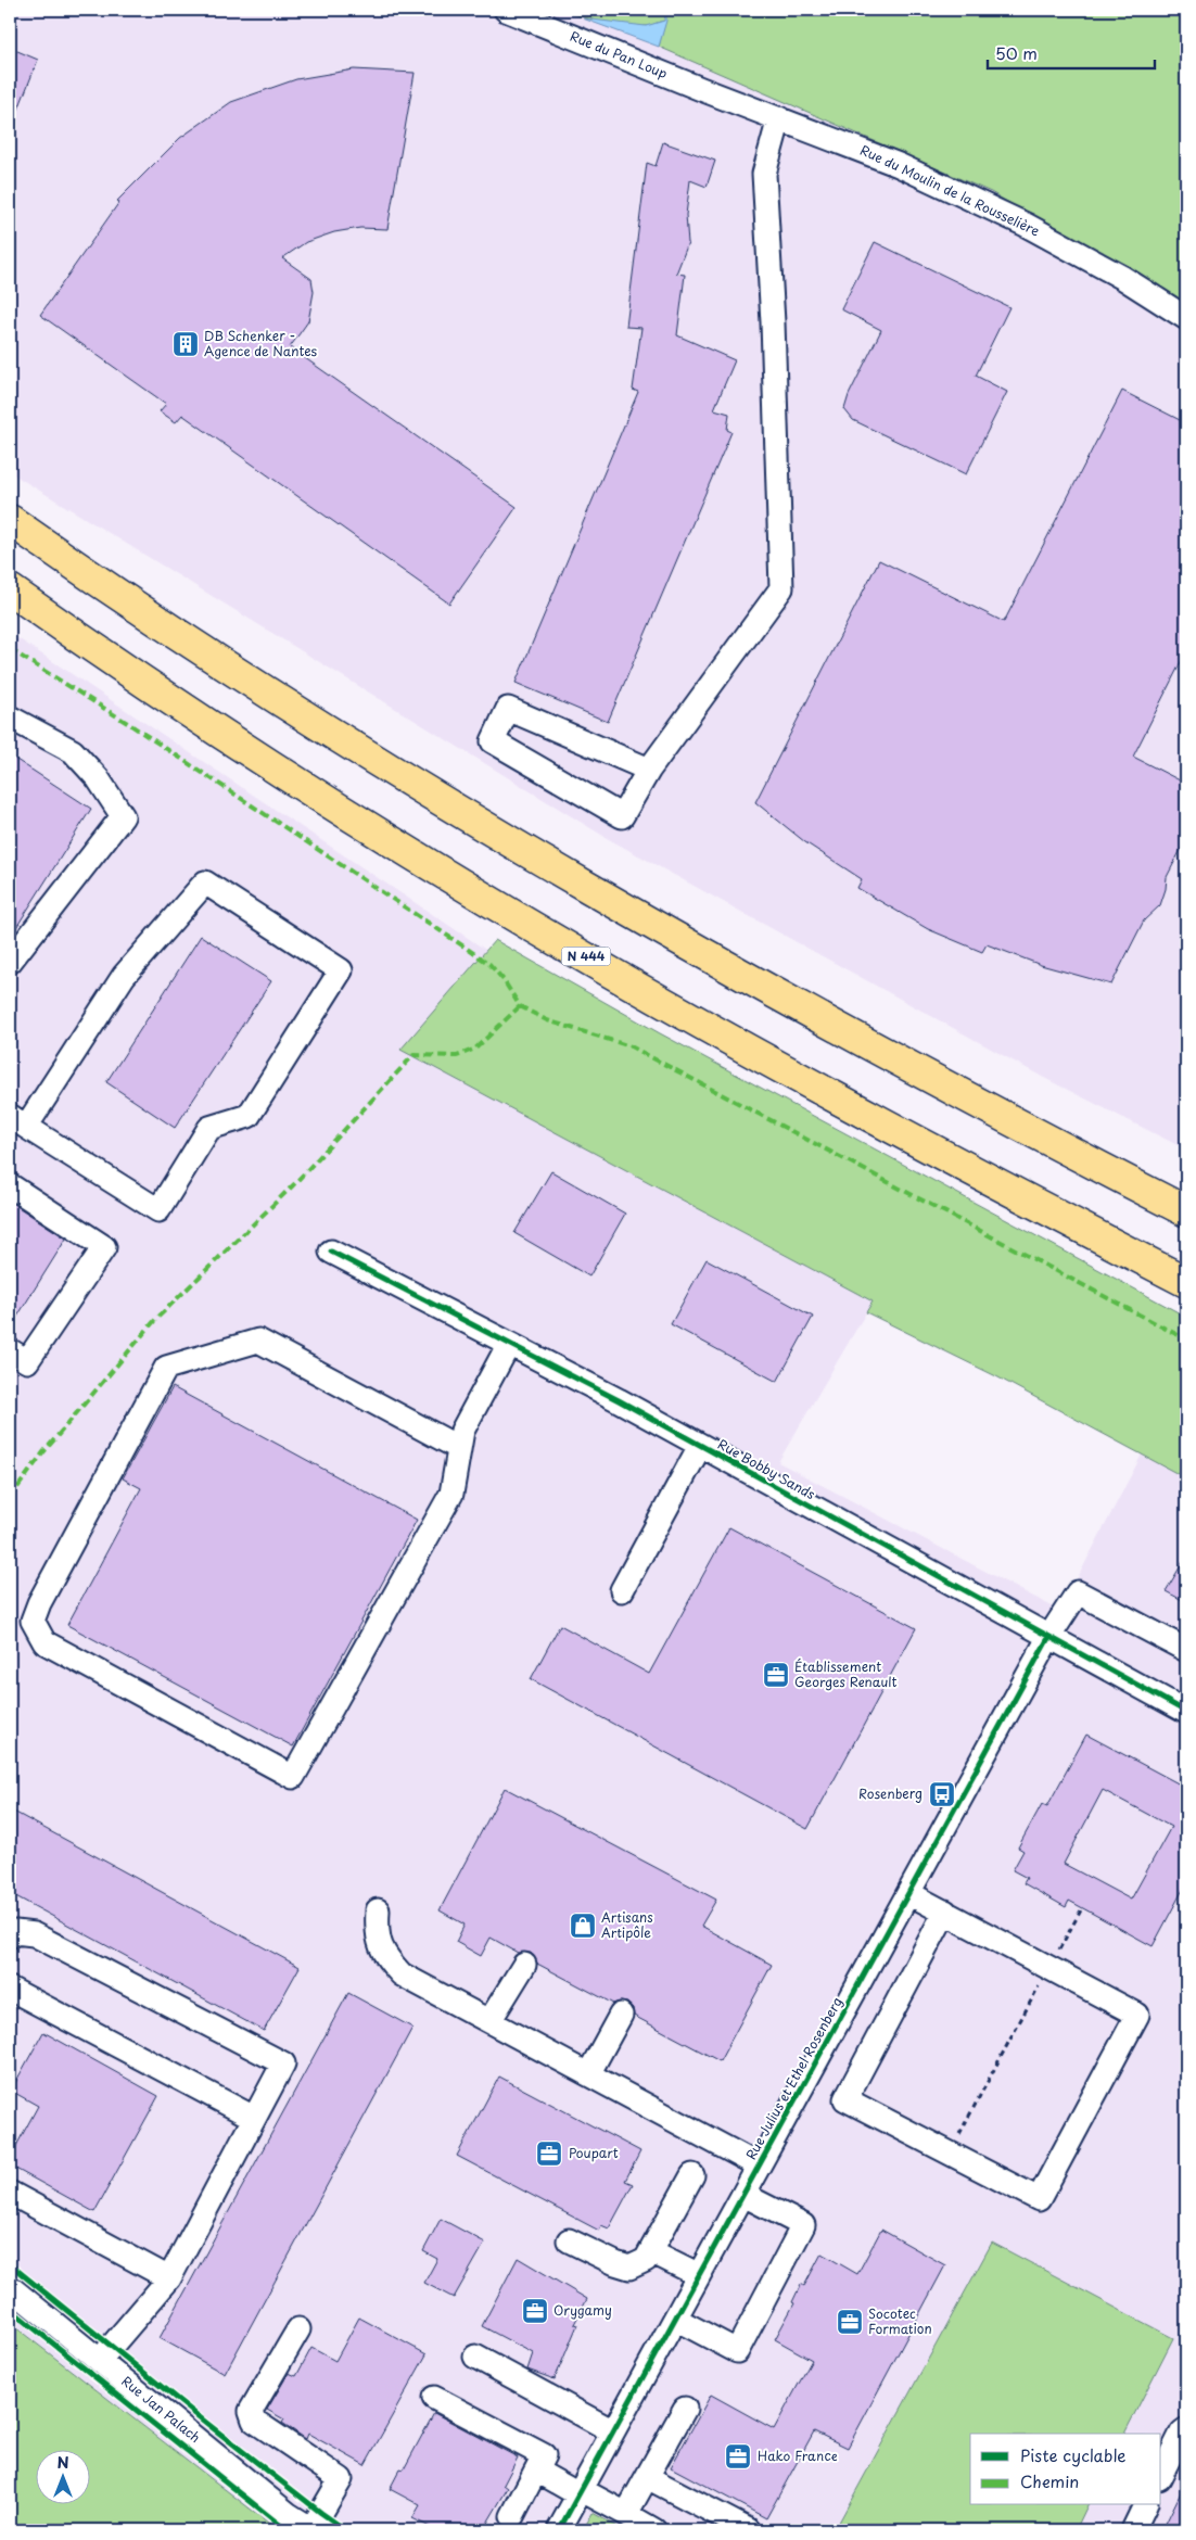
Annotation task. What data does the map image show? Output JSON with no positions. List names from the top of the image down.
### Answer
{
  "streets": {
    "highway": ["N 444"],
    "street": [
      "Rue du Pan Loup",
      "Rue du Moulin de la Rousselière",
      "Rue Bobby Sands",
      "Rue Julius et Ethel Rosenberg",
      "Rue Jan Palach"
    ]
  },
  "crossings": [
    ["Rue du Pan Loup", "Rue du Moulin de la Rousselière"],
    ["Rue Bobby Sands", "Rue Julius et Ethel Rosenberg"]
  ],
  "places": {
    "building": ["DB Schenker - Agence de Nantes"],
    "office": [
      "Établissement Georges Renault",
      "Poupart",
      "Orygamy",
      "Socotec Formation",
      "Hako France"
    ],
    "bus stop": ["Rosenberg"],
    "shop": ["Artisans Artipôle"]
  },
  "legend": ["Piste cyclable", "Chemin"],
  "scale_bar": "50 m",
  "north": "top"
}
